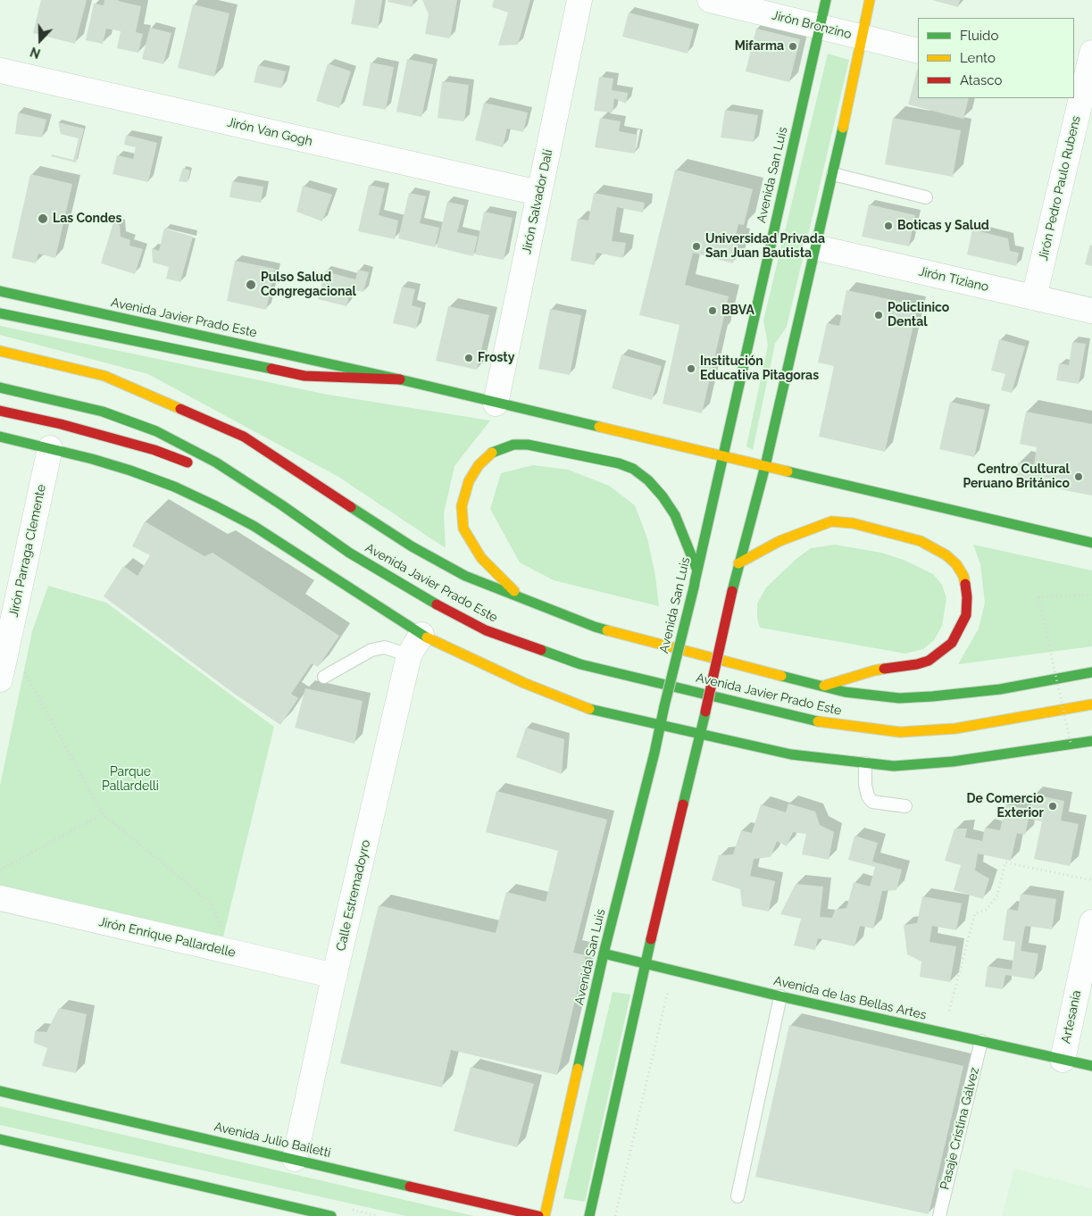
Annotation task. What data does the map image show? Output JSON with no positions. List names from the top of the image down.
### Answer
{
  "streets": {
    "main road": [
      "Avenida San Luis",
      "Avenida Javier Prado Este",
      "Avenida de las Bellas Artes",
      "Avenida Julio Bailetti"
    ],
    "street": [
      "Jirón Bronzino",
      "Jirón Van Gogh",
      "Jirón Pedro Paulo Rubens",
      "Jirón Salvador Dalí",
      "Jirón Tiziano",
      "Jirón Parraga Clemente",
      "Calle Estremadoyro",
      "Jirón Enrique Pallardelle",
      "Artesanía"
    ],
    "lane": ["Pasaje Cristina Gálvez"]
  },
  "crossings": [
    ["Jirón Bronzino", "Avenida San Luis"],
    ["Jirón Van Gogh", "Jirón Salvador Dalí"],
    ["Avenida San Luis", "Avenida Javier Prado Este"],
    ["Avenida San Luis", "Avenida de las Bellas Artes"],
    ["Jirón Pedro Paulo Rubens", "Jirón Tiziano"],
    ["Jirón Salvador Dalí", "Avenida Javier Prado Este"],
    ["Calle Estremadoyro", "Jirón Enrique Pallardelle"],
    ["Calle Estremadoyro", "Avenida Julio Bailetti"],
    ["Avenida de las Bellas Artes", "Artesanía"],
    ["Avenida de las Bellas Artes", "Pasaje Cristina Gálvez"]
  ],
  "parks": ["Parque Pallardelli"],
  "places": [
    "Mifarma",
    "Las Condes",
    "Boticas y Salud",
    "Universidad Privada San Juan Bautista",
    "Pulso Salud Congregacional",
    "BBVA",
    "Policlinico Dental",
    "Frosty",
    "Institución Educativa Pitagoras",
    "Centro Cultural Peruano Británico",
    "De Comercio Exterior"
  ],
  "legend": ["Fluido", "Lento", "Atasco"],
  "north": "bottom"
}
